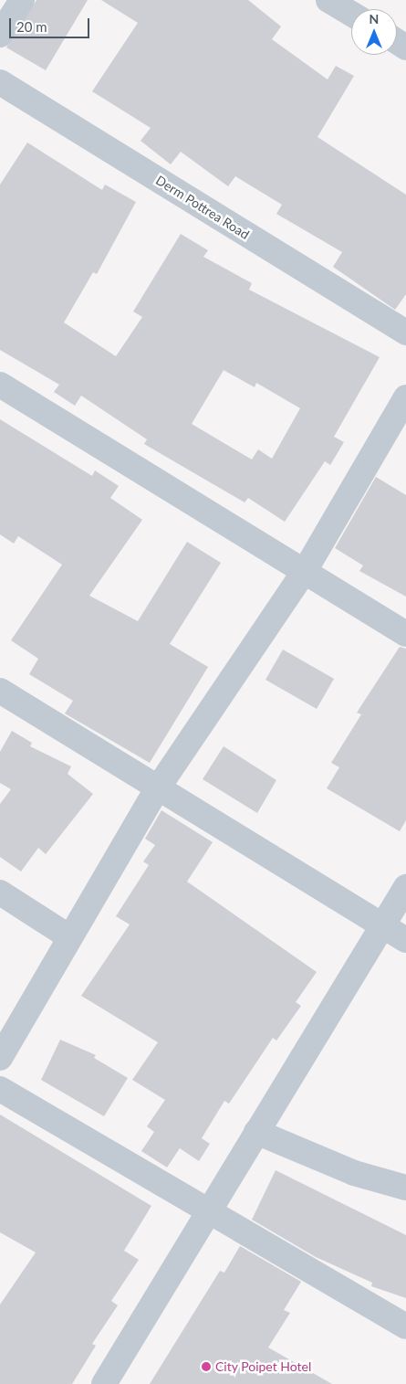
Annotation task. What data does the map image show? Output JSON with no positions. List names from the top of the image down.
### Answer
{
  "streets": {
    "street": ["Derm Pottrea Road"]
  },
  "places": ["City Poipet Hotel"],
  "scale_bar": "20 m",
  "north": "top"
}
